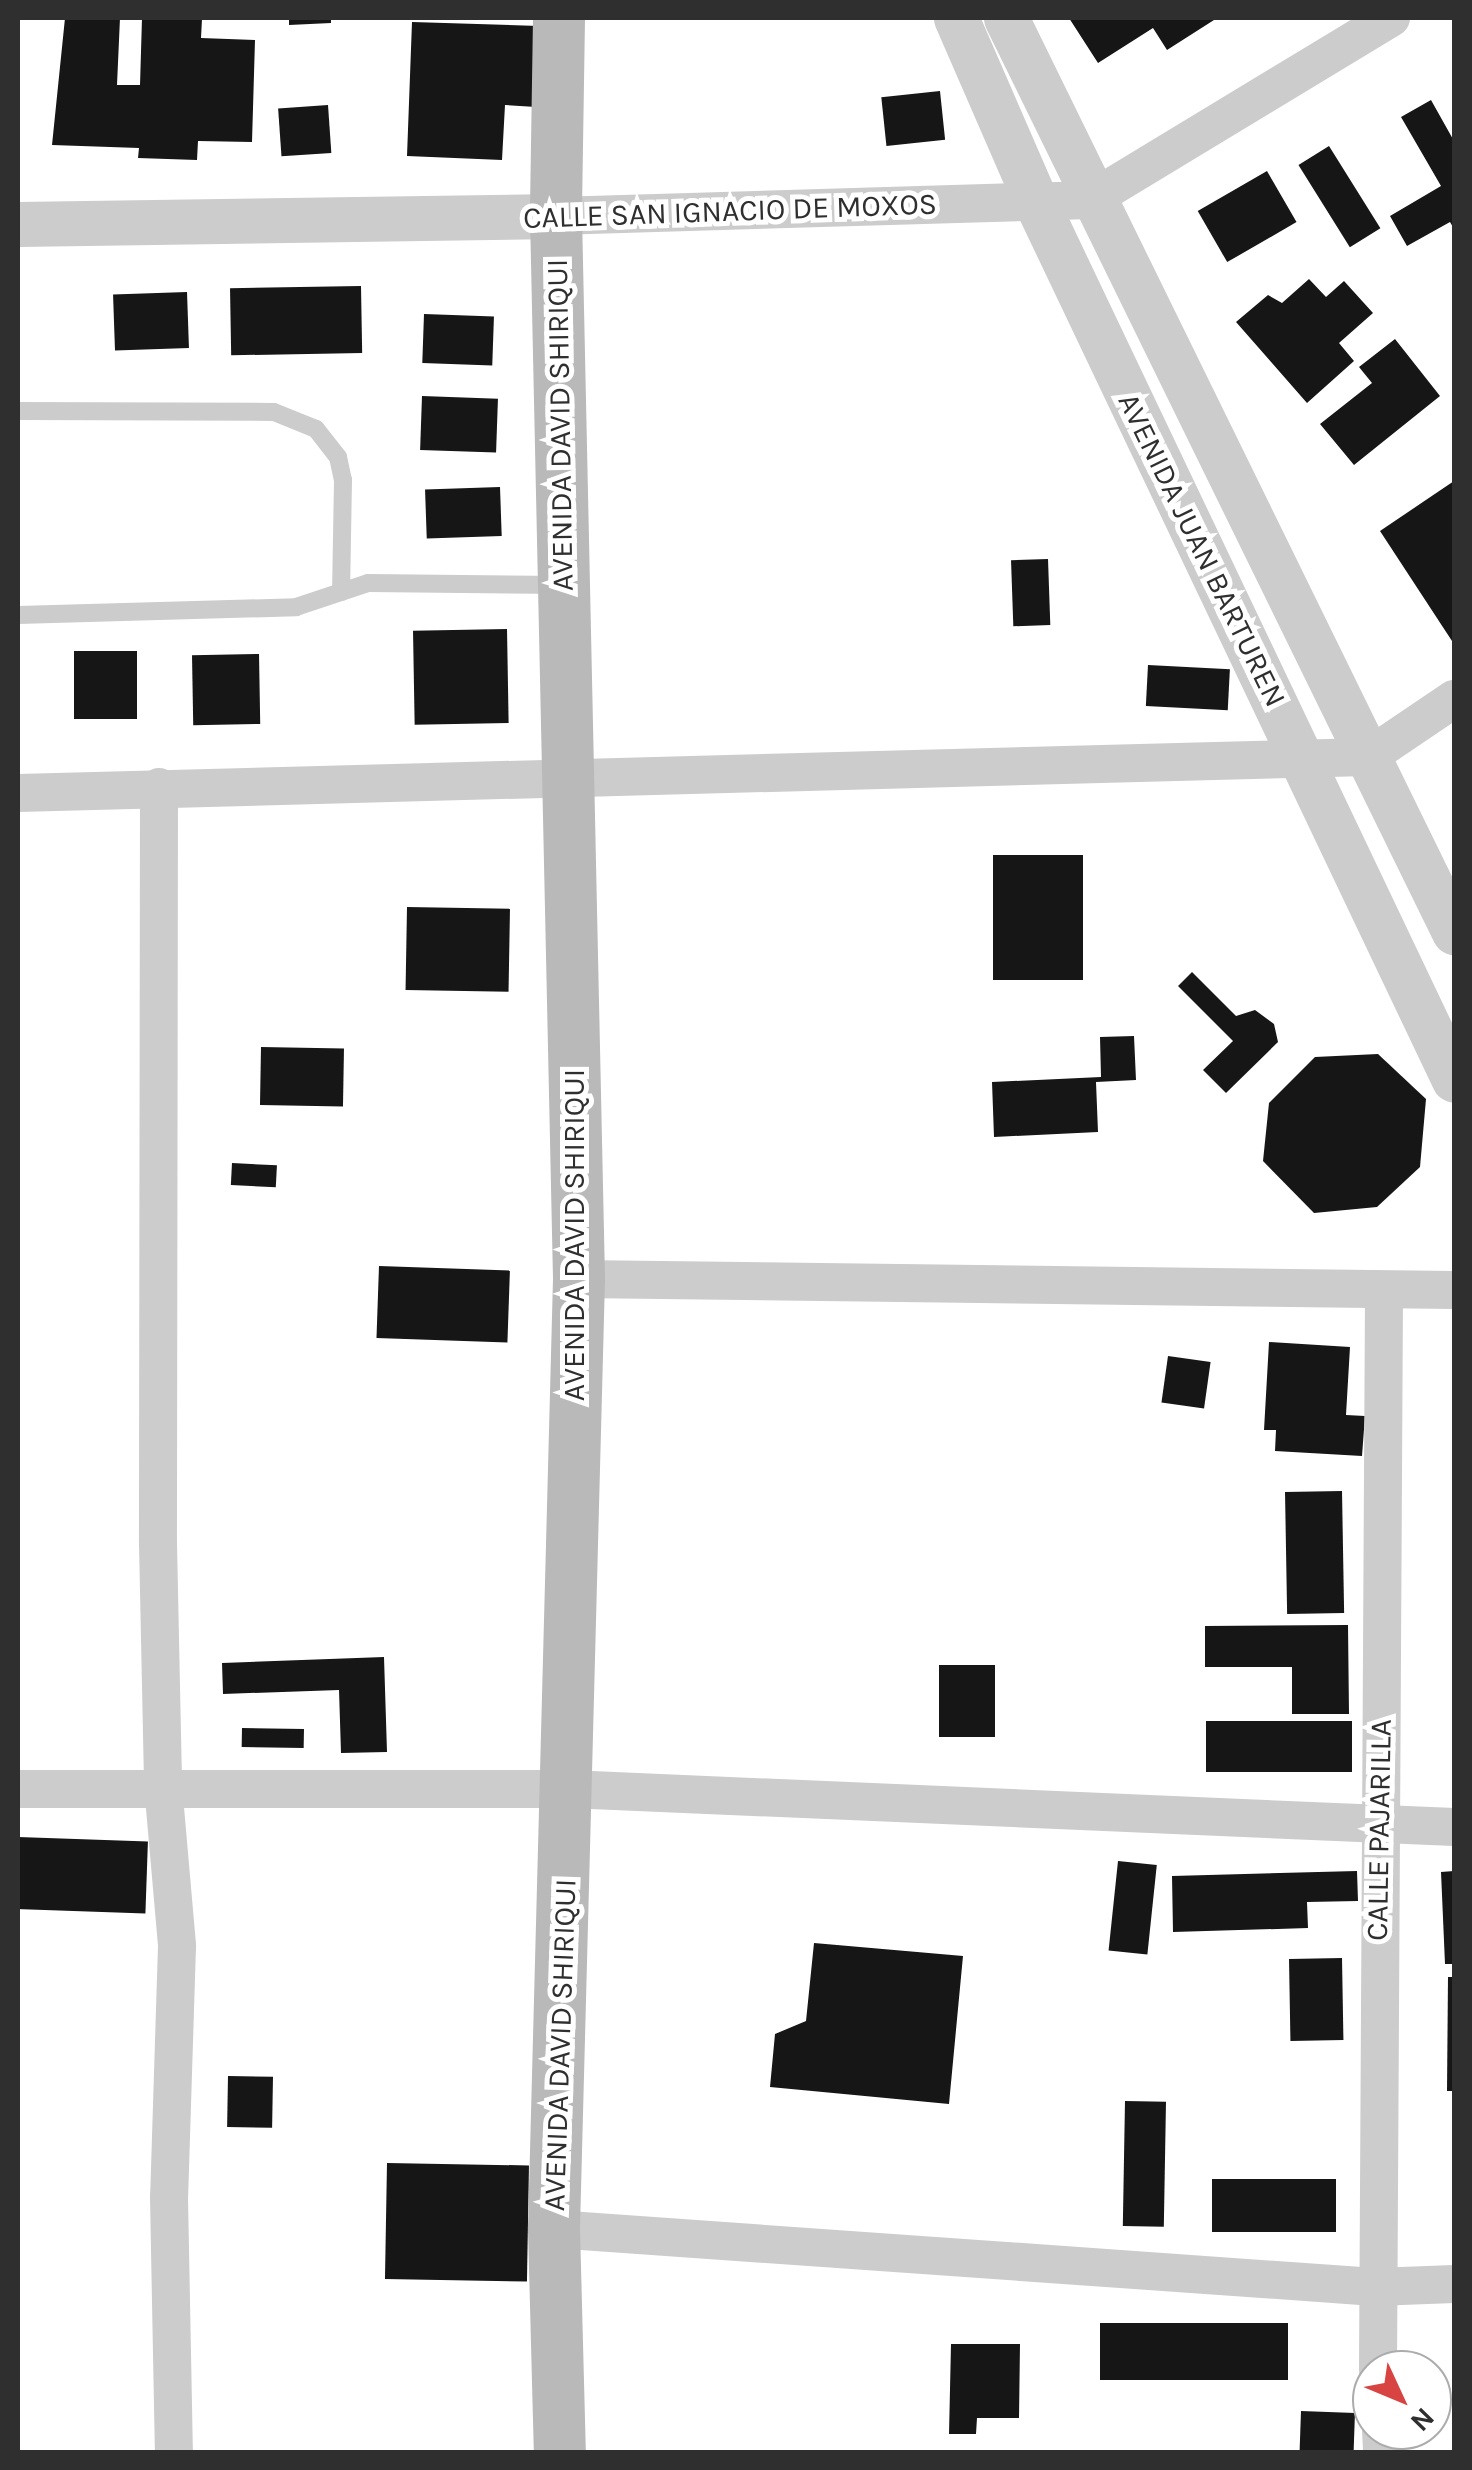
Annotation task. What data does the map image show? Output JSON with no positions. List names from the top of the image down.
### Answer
{
  "streets": {
    "main road": ["AVENIDA DAVID SHIRIQUI"],
    "street": ["CALLE SAN IGNACIO DE MOXOS", "AVENIDA JUAN BARTUREN", "CALLE PAJARILLA"]
  },
  "crossings": [
    ["CALLE SAN IGNACIO DE MOXOS", "AVENIDA DAVID SHIRIQUI"],
    ["CALLE SAN IGNACIO DE MOXOS", "AVENIDA JUAN BARTUREN"]
  ],
  "north": "bottom right"
}
